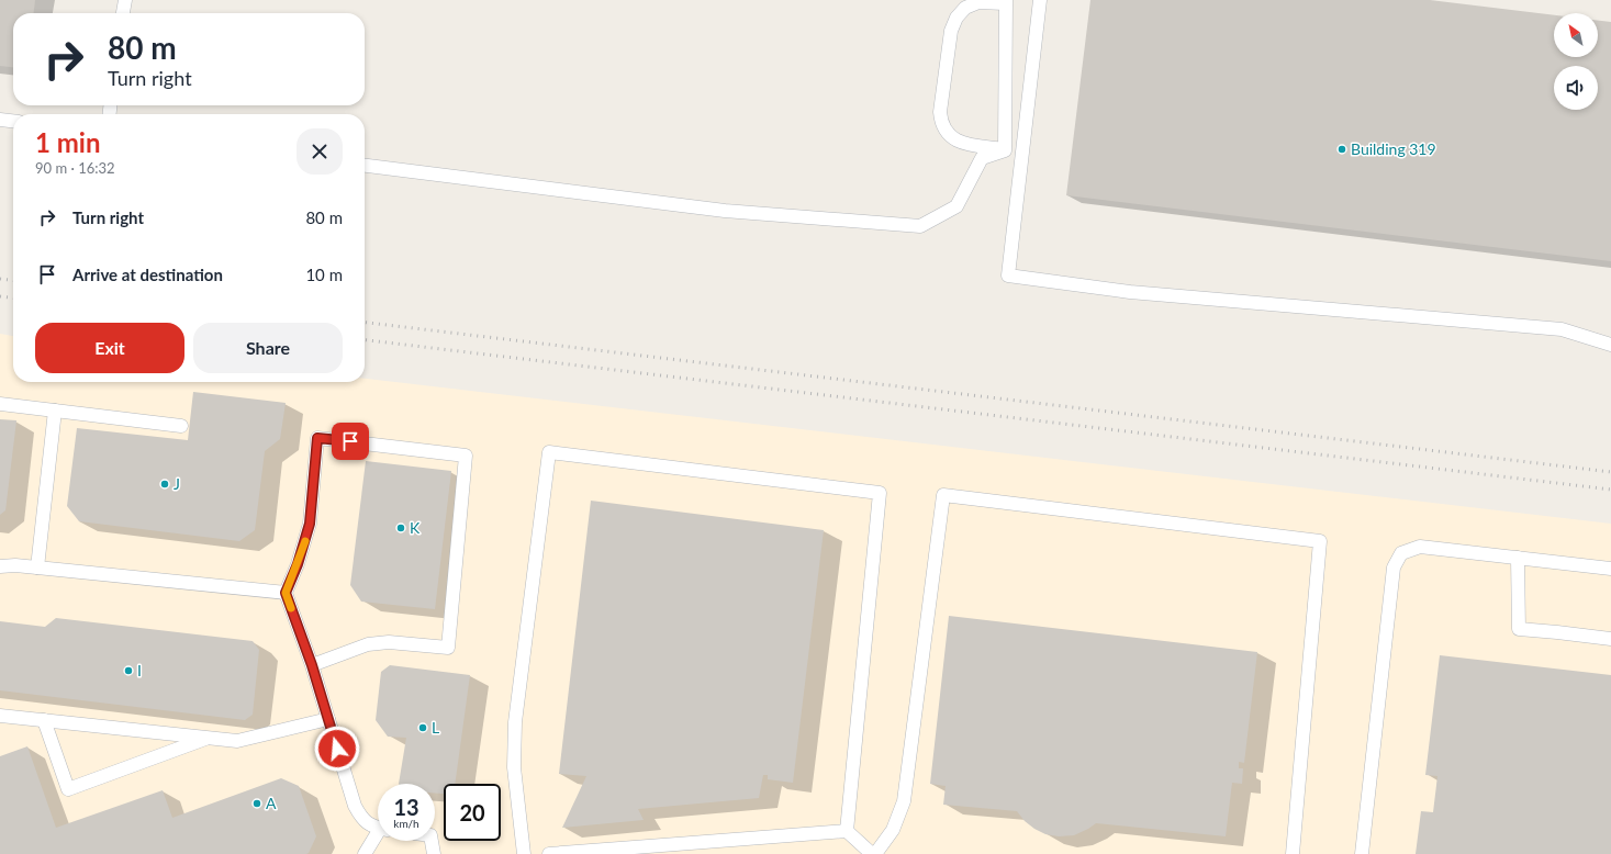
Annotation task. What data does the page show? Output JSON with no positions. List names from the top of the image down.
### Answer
{
  "places": [
    "Building 319",
    "J",
    "K",
    "I",
    "L",
    "A"
  ],
  "north": "top left",
  "page": {
    "turn": ["80 m", "Turn right"],
    "heading": ["1 min", "90 m · 16:32"],
    "list": [
      {
        "name": "Turn right",
        "value": "80 m"
      },
      {
        "name": "Arrive at destination",
        "value": "10 m"
      }
    ],
    "buttons": ["Exit", "Share"],
    "speed": "13 km/h",
    "limit": "20"
  }
}
